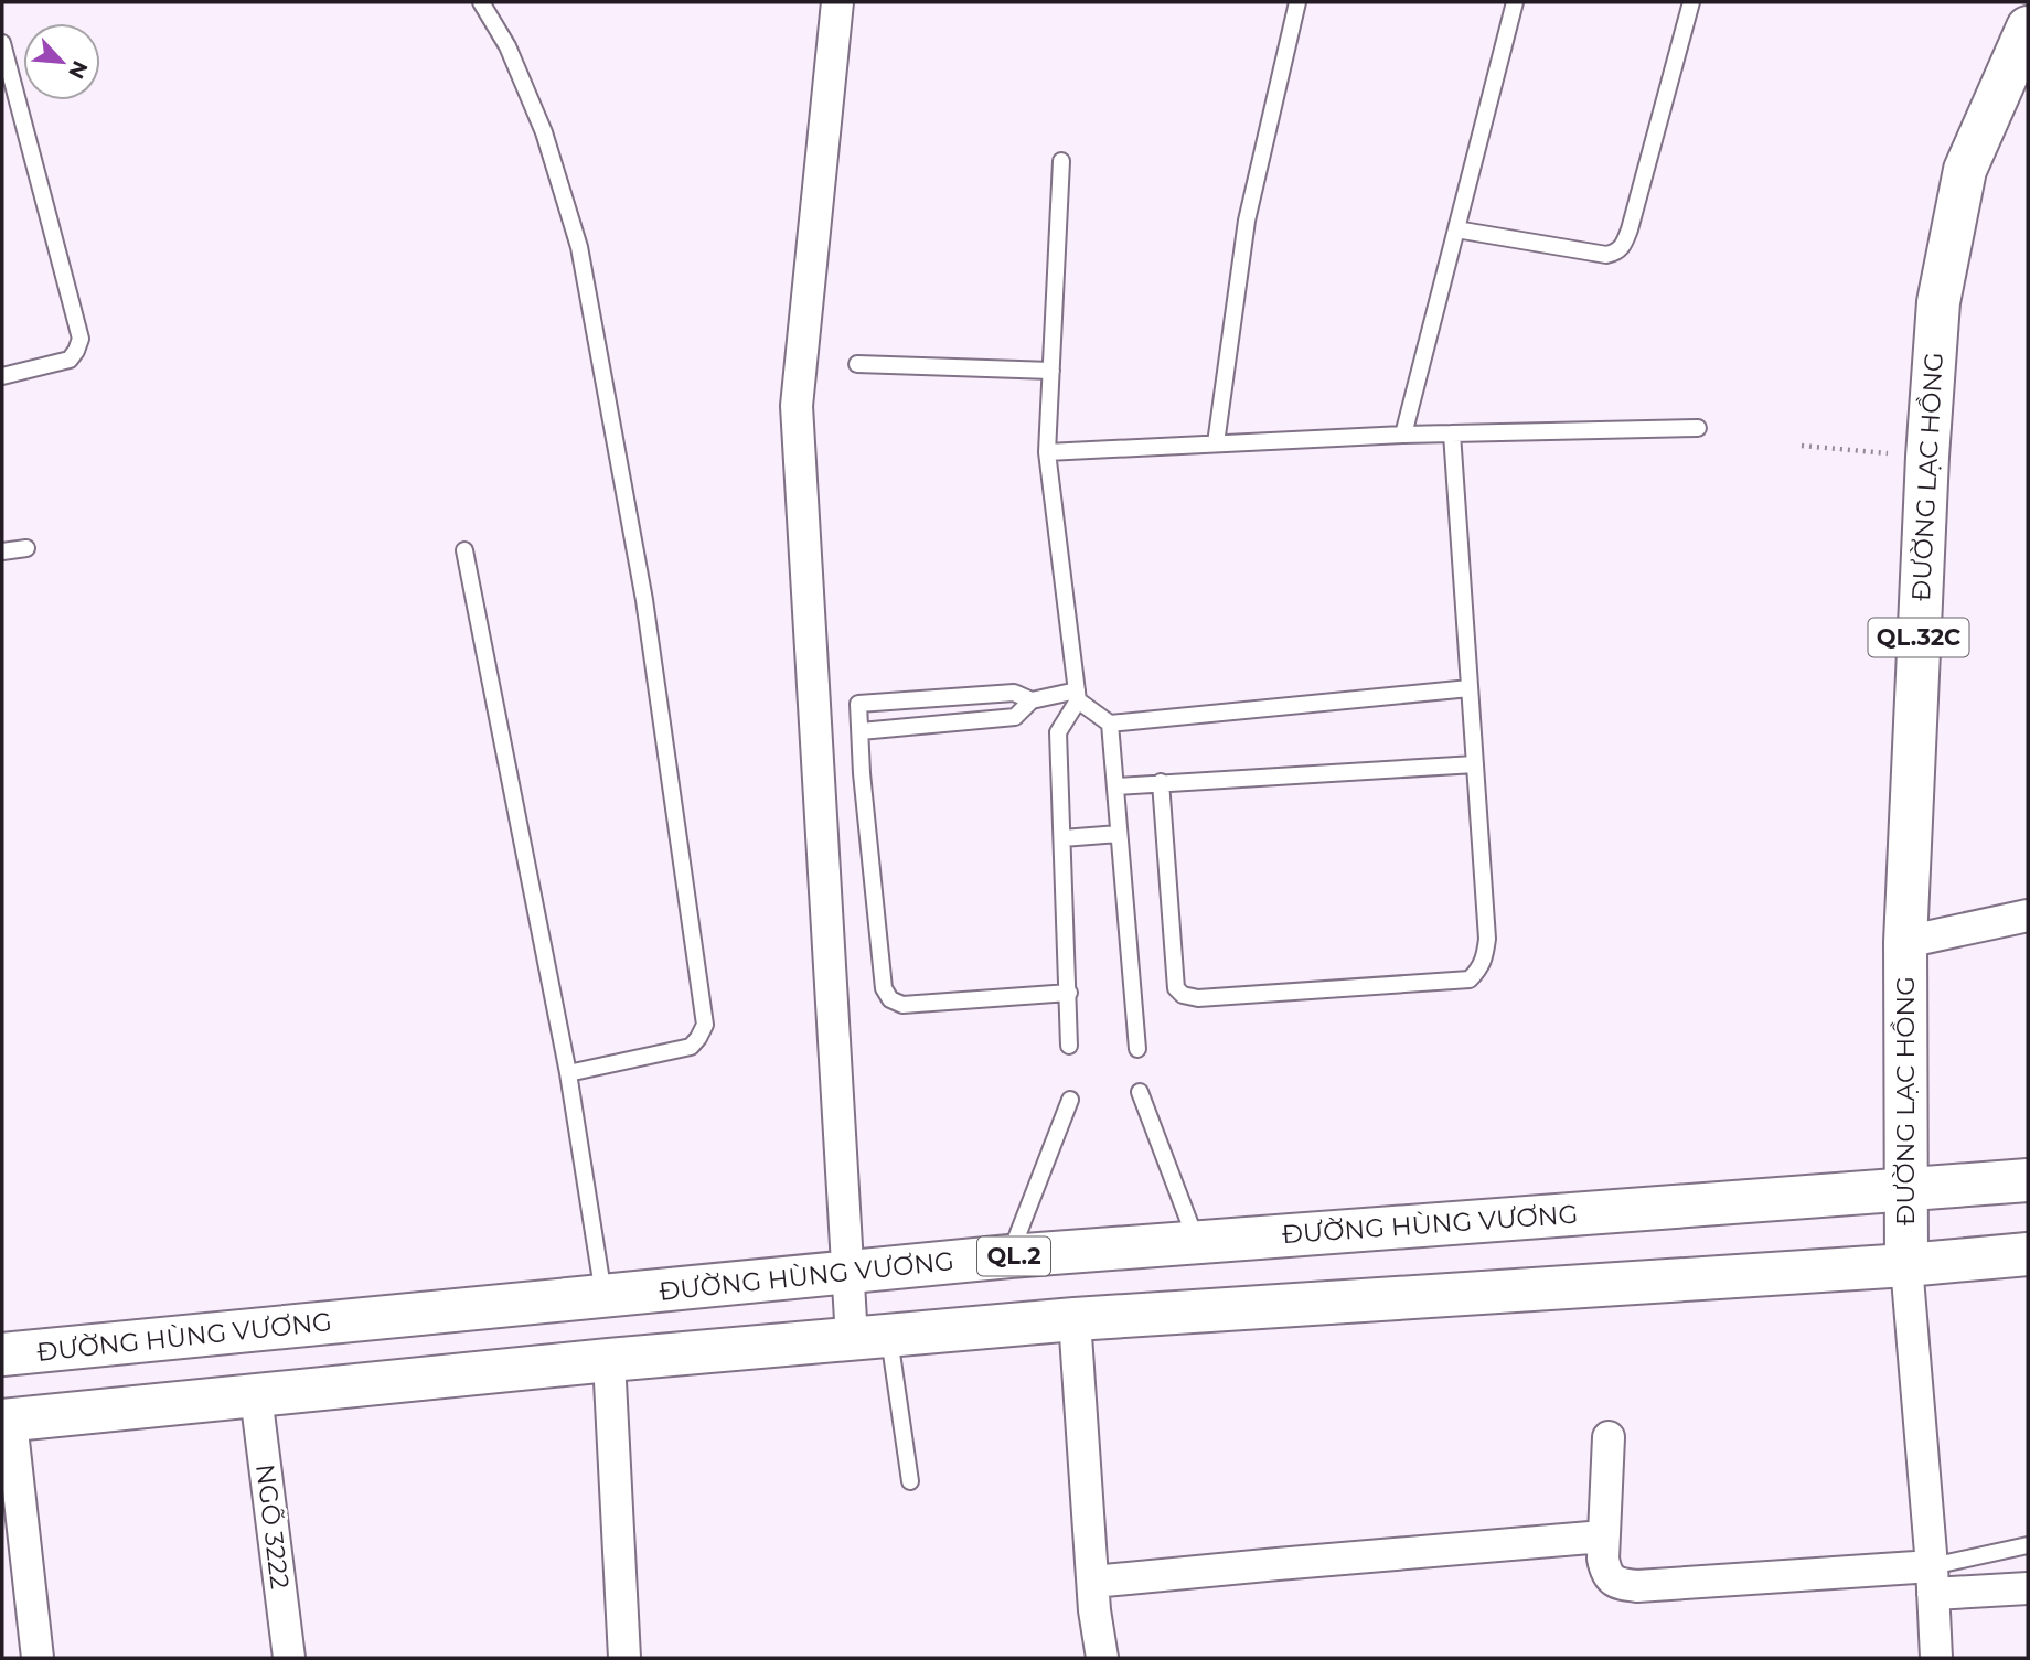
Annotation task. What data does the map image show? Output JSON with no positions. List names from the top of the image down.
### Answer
{
  "streets": {
    "main road": [
      "ĐƯỜNG LẠC HỒNG",
      "QL.32C",
      "ĐƯỜNG HÙNG VƯƠNG",
      "QL.2"
    ],
    "street": ["NGÕ 3222"]
  },
  "crossings": [
    ["ĐƯỜNG LẠC HỒNG", "ĐƯỜNG HÙNG VƯƠNG"]
  ],
  "north": "bottom right"
}
